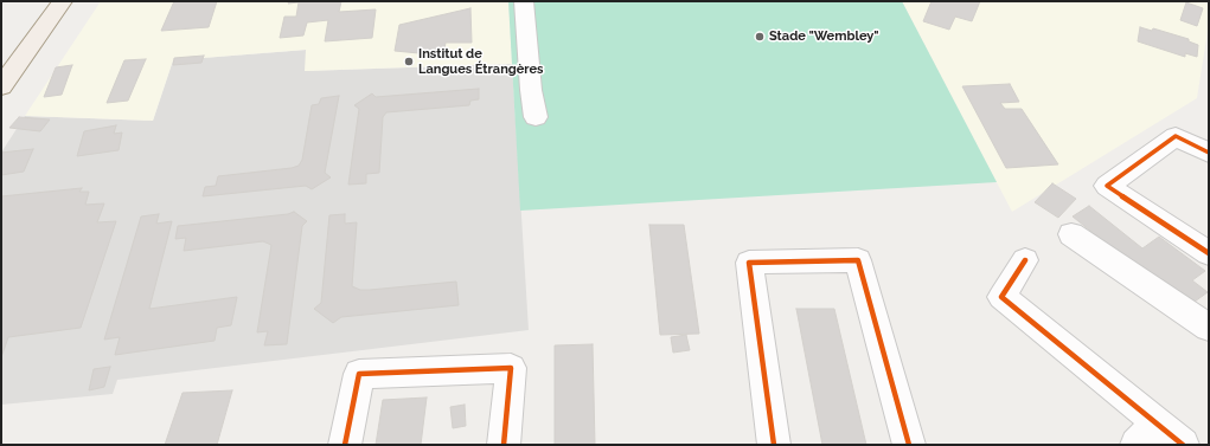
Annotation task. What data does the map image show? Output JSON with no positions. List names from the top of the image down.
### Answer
{
  "places": ["Stade \"Wembley\"", "Institut de Langues Étrangères"]
}
